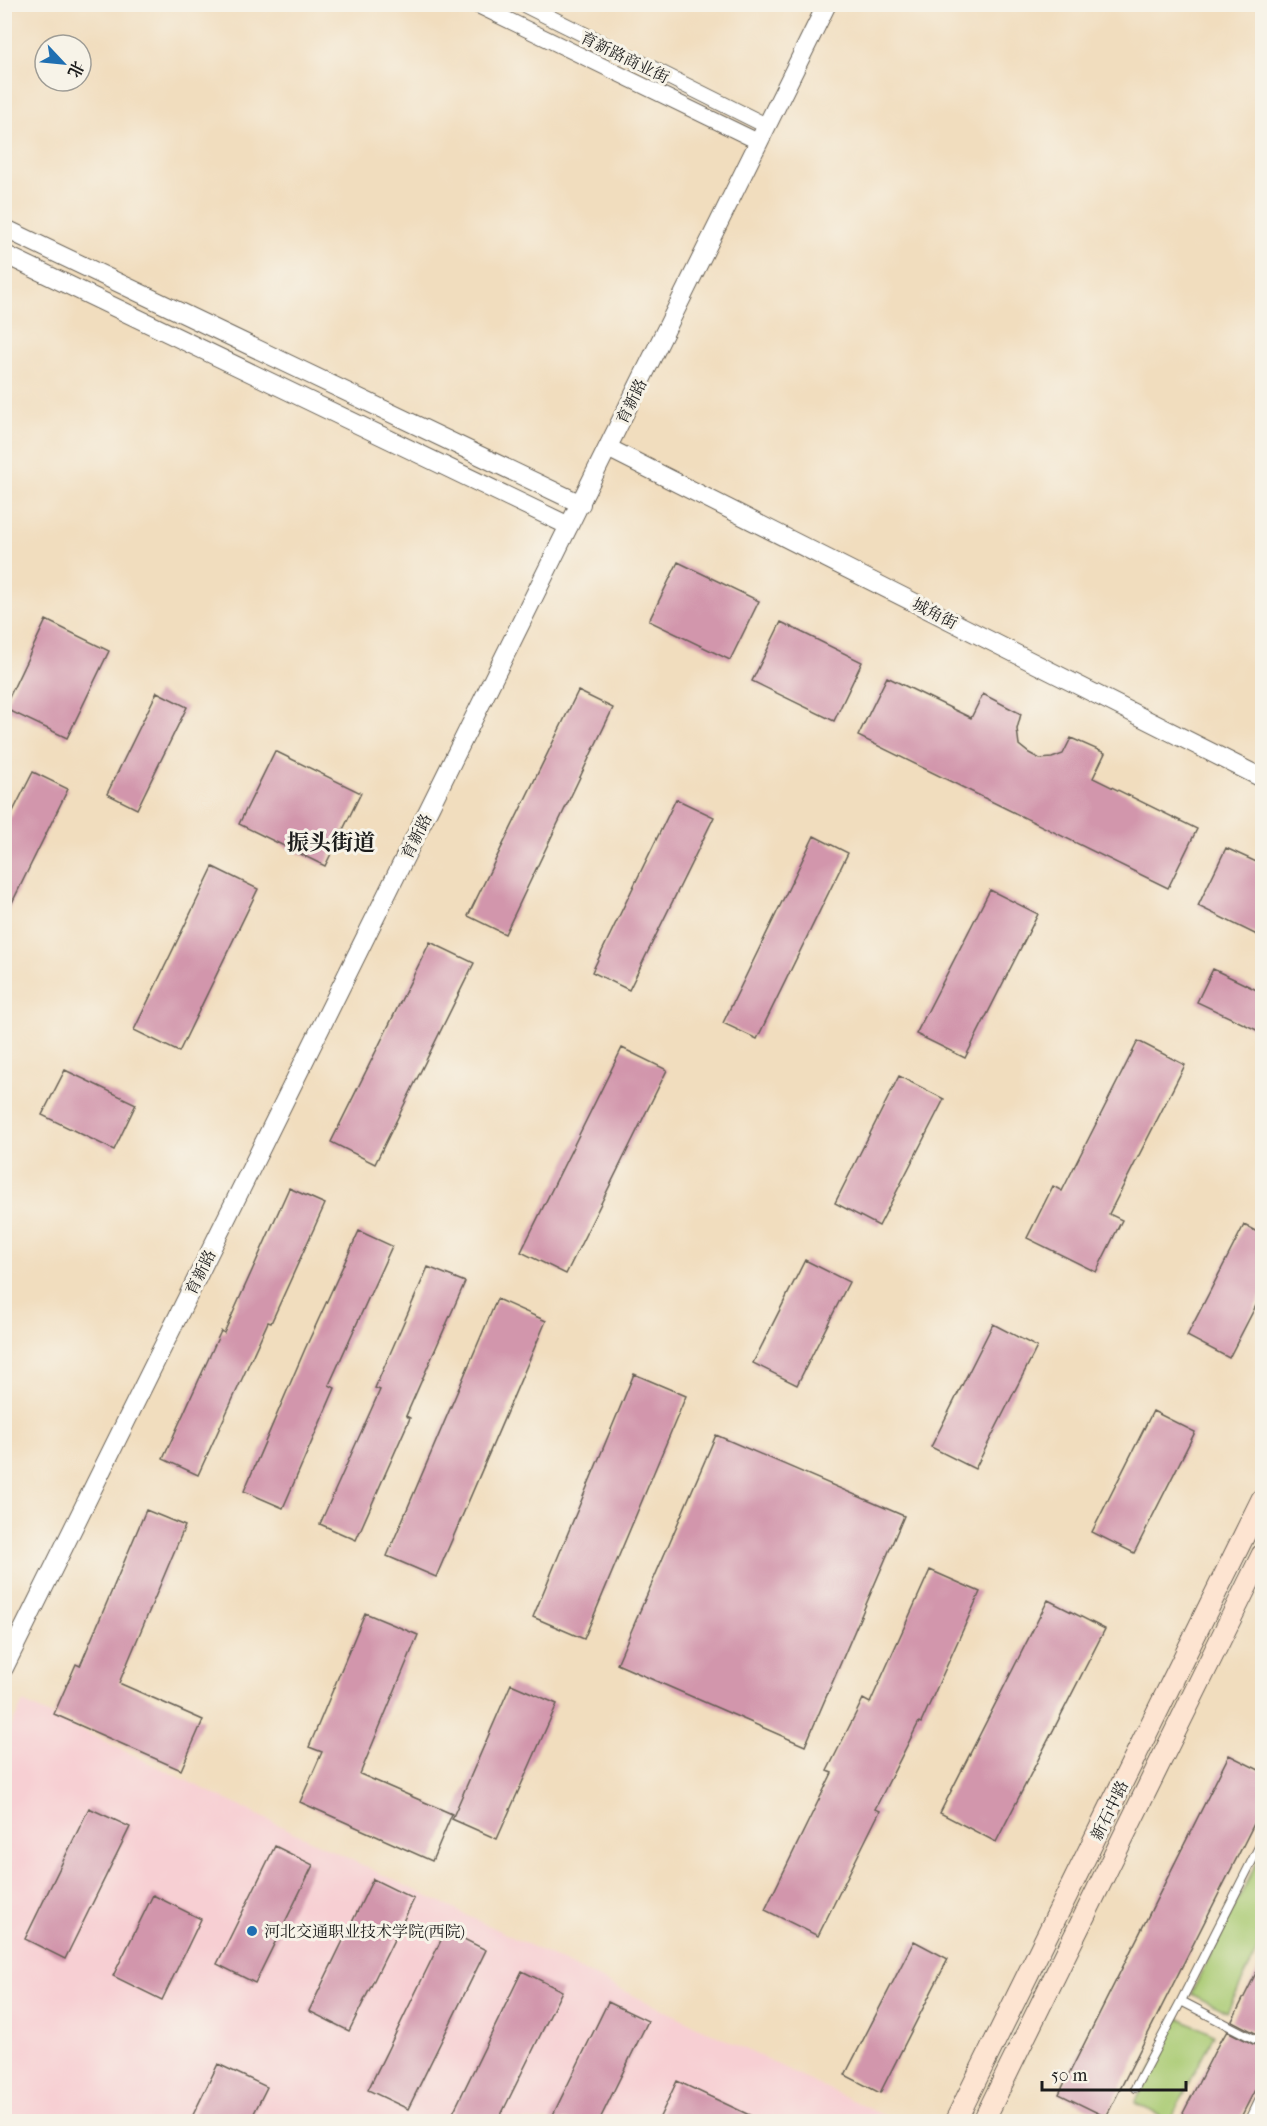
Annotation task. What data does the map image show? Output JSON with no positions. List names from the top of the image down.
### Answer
{
  "streets": {
    "main road": ["新石中路"],
    "street": ["育新路商业街", "育新路", "城角街"]
  },
  "crossings": [
    ["育新路商业街", "育新路"],
    ["育新路", "城角街"]
  ],
  "districts": ["振头街道"],
  "places": ["河北交通职业技术学院(西院)"],
  "scale_bar": "50 m",
  "north": "bottom right"
}
